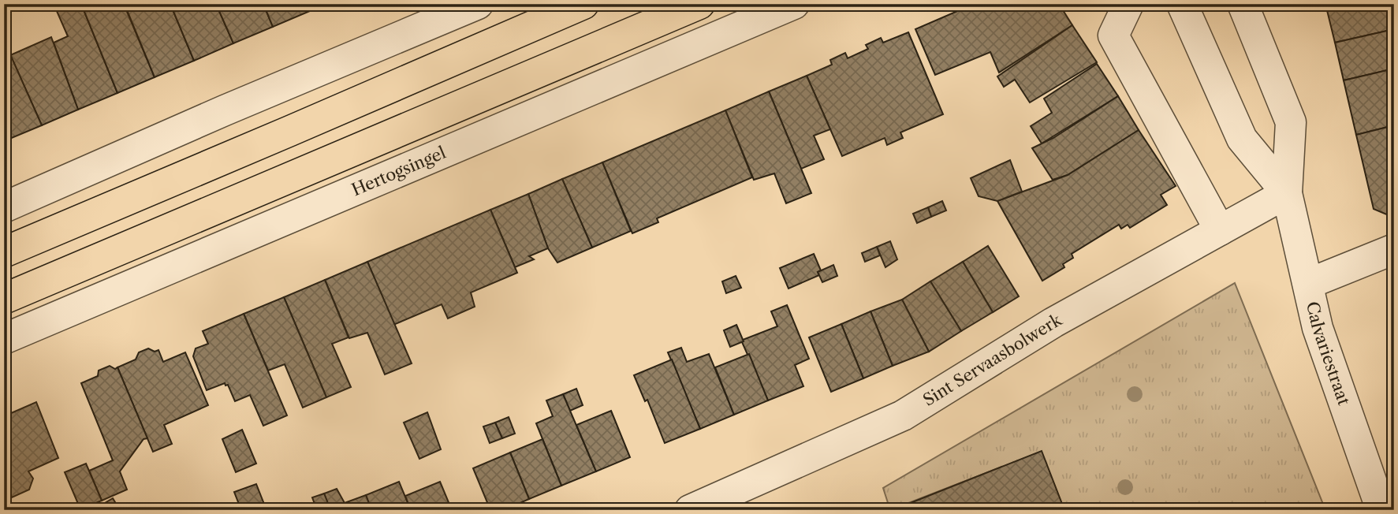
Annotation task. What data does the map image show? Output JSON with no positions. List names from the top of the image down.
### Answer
{
  "streets": {
    "street": ["Hertogsingel", "Calvariestraat", "Sint Servaasbolwerk"]
  },
  "crossings": [
    ["Calvariestraat", "Sint Servaasbolwerk"]
  ]
}
